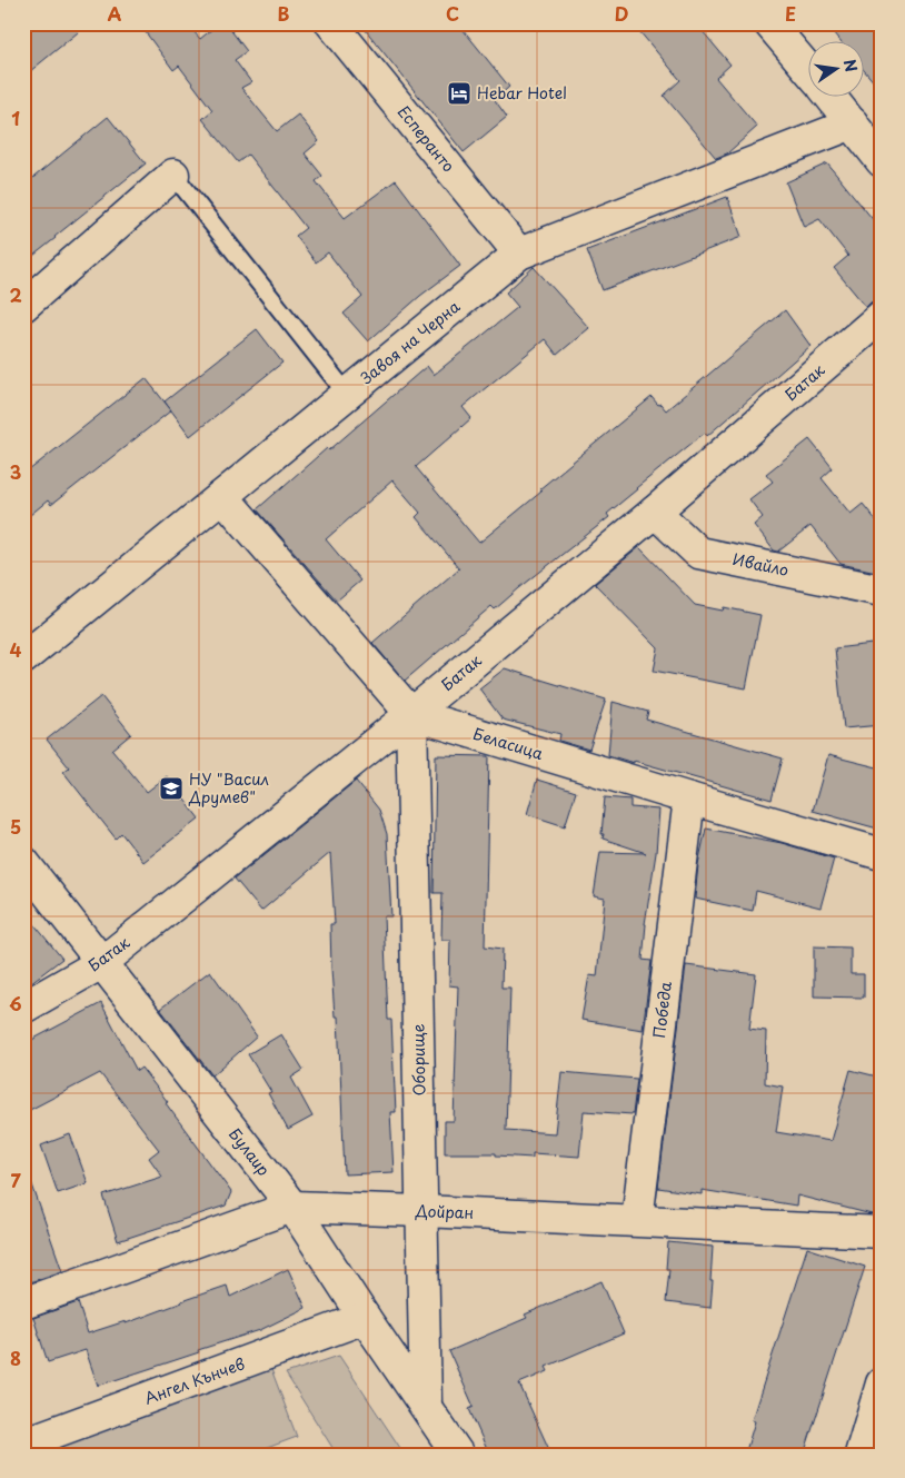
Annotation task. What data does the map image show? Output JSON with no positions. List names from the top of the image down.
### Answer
{
  "streets": {
    "street": [
      "Есперанто",
      "Завоя на Черна",
      "Батак",
      "Ивайло",
      "Беласица",
      "Победа",
      "Оборище",
      "Булаир",
      "Дойран",
      "Ангел Кънчев"
    ]
  },
  "crossings": [
    ["Есперанто", "Завоя на Черна"],
    ["Батак", "Ивайло"],
    ["Батак", "Беласица"],
    ["Батак", "Оборище"],
    ["Батак", "Булаир"],
    ["Беласица", "Победа"],
    ["Беласица", "Оборище"],
    ["Победа", "Дойран"],
    ["Оборище", "Булаир"],
    ["Оборище", "Дойран"],
    ["Булаир", "Дойран"],
    ["Булаир", "Ангел Кънчев"]
  ],
  "places": {
    "hotel": ["Hebar Hotel"],
    "school or university": ["НУ \"Васил Друмев\""]
  },
  "north": "right",
  "grid": {
    "columns": [
      "A",
      "B",
      "C",
      "D",
      "E"
    ],
    "rows": [
      "1",
      "2",
      "3",
      "4",
      "5",
      "6",
      "7",
      "8"
    ]
  }
}
